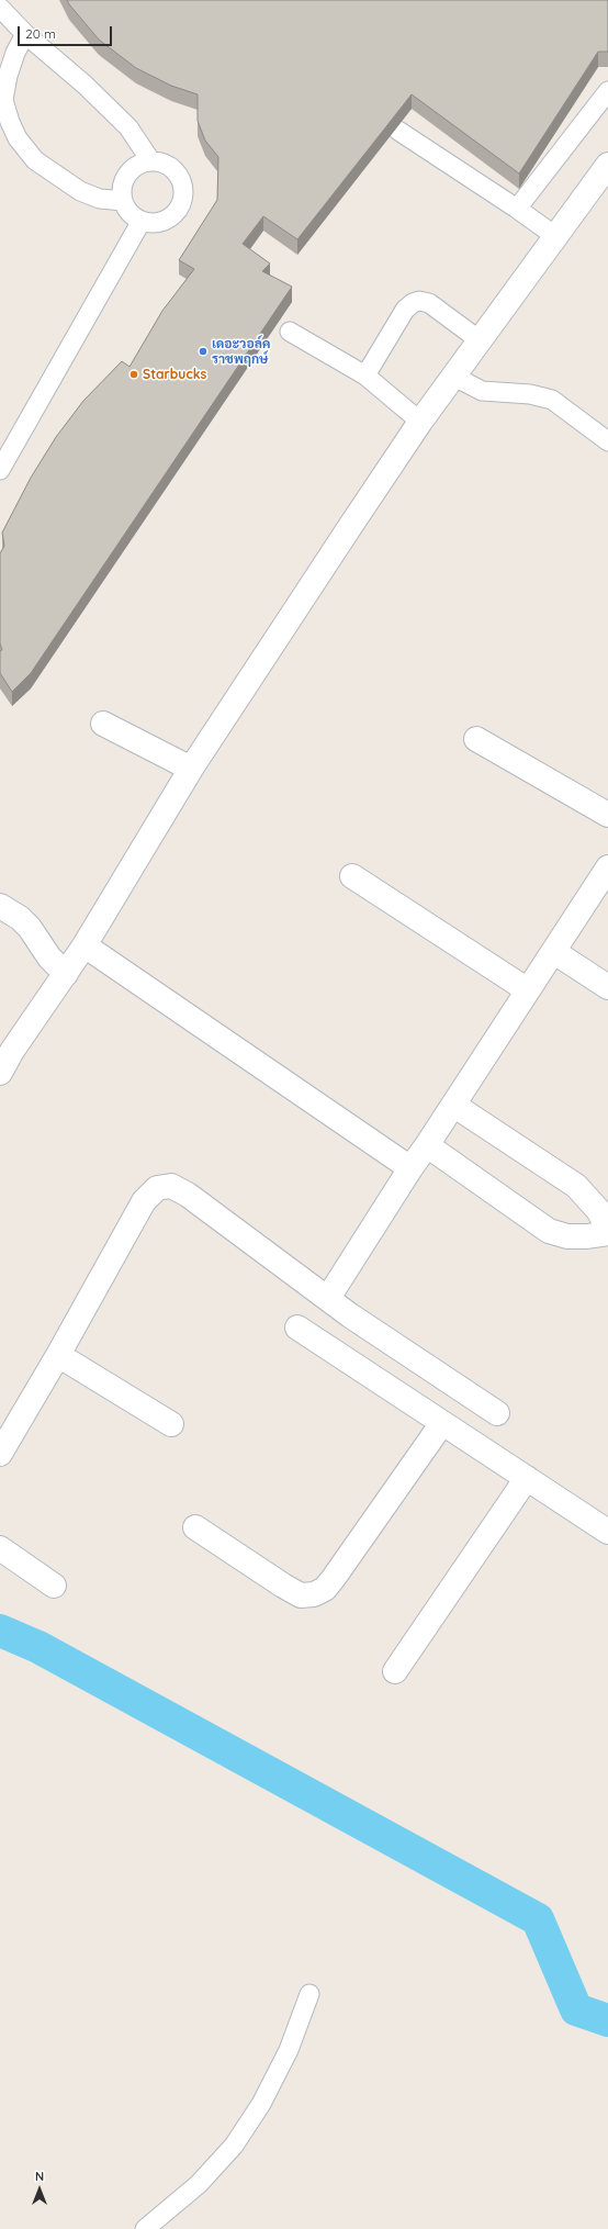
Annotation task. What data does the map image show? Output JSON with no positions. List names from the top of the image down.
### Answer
{
  "places": ["เดอะวอล์ค ราชพฤกษ์", "Starbucks"],
  "scale_bar": "20 m",
  "north": "top"
}
